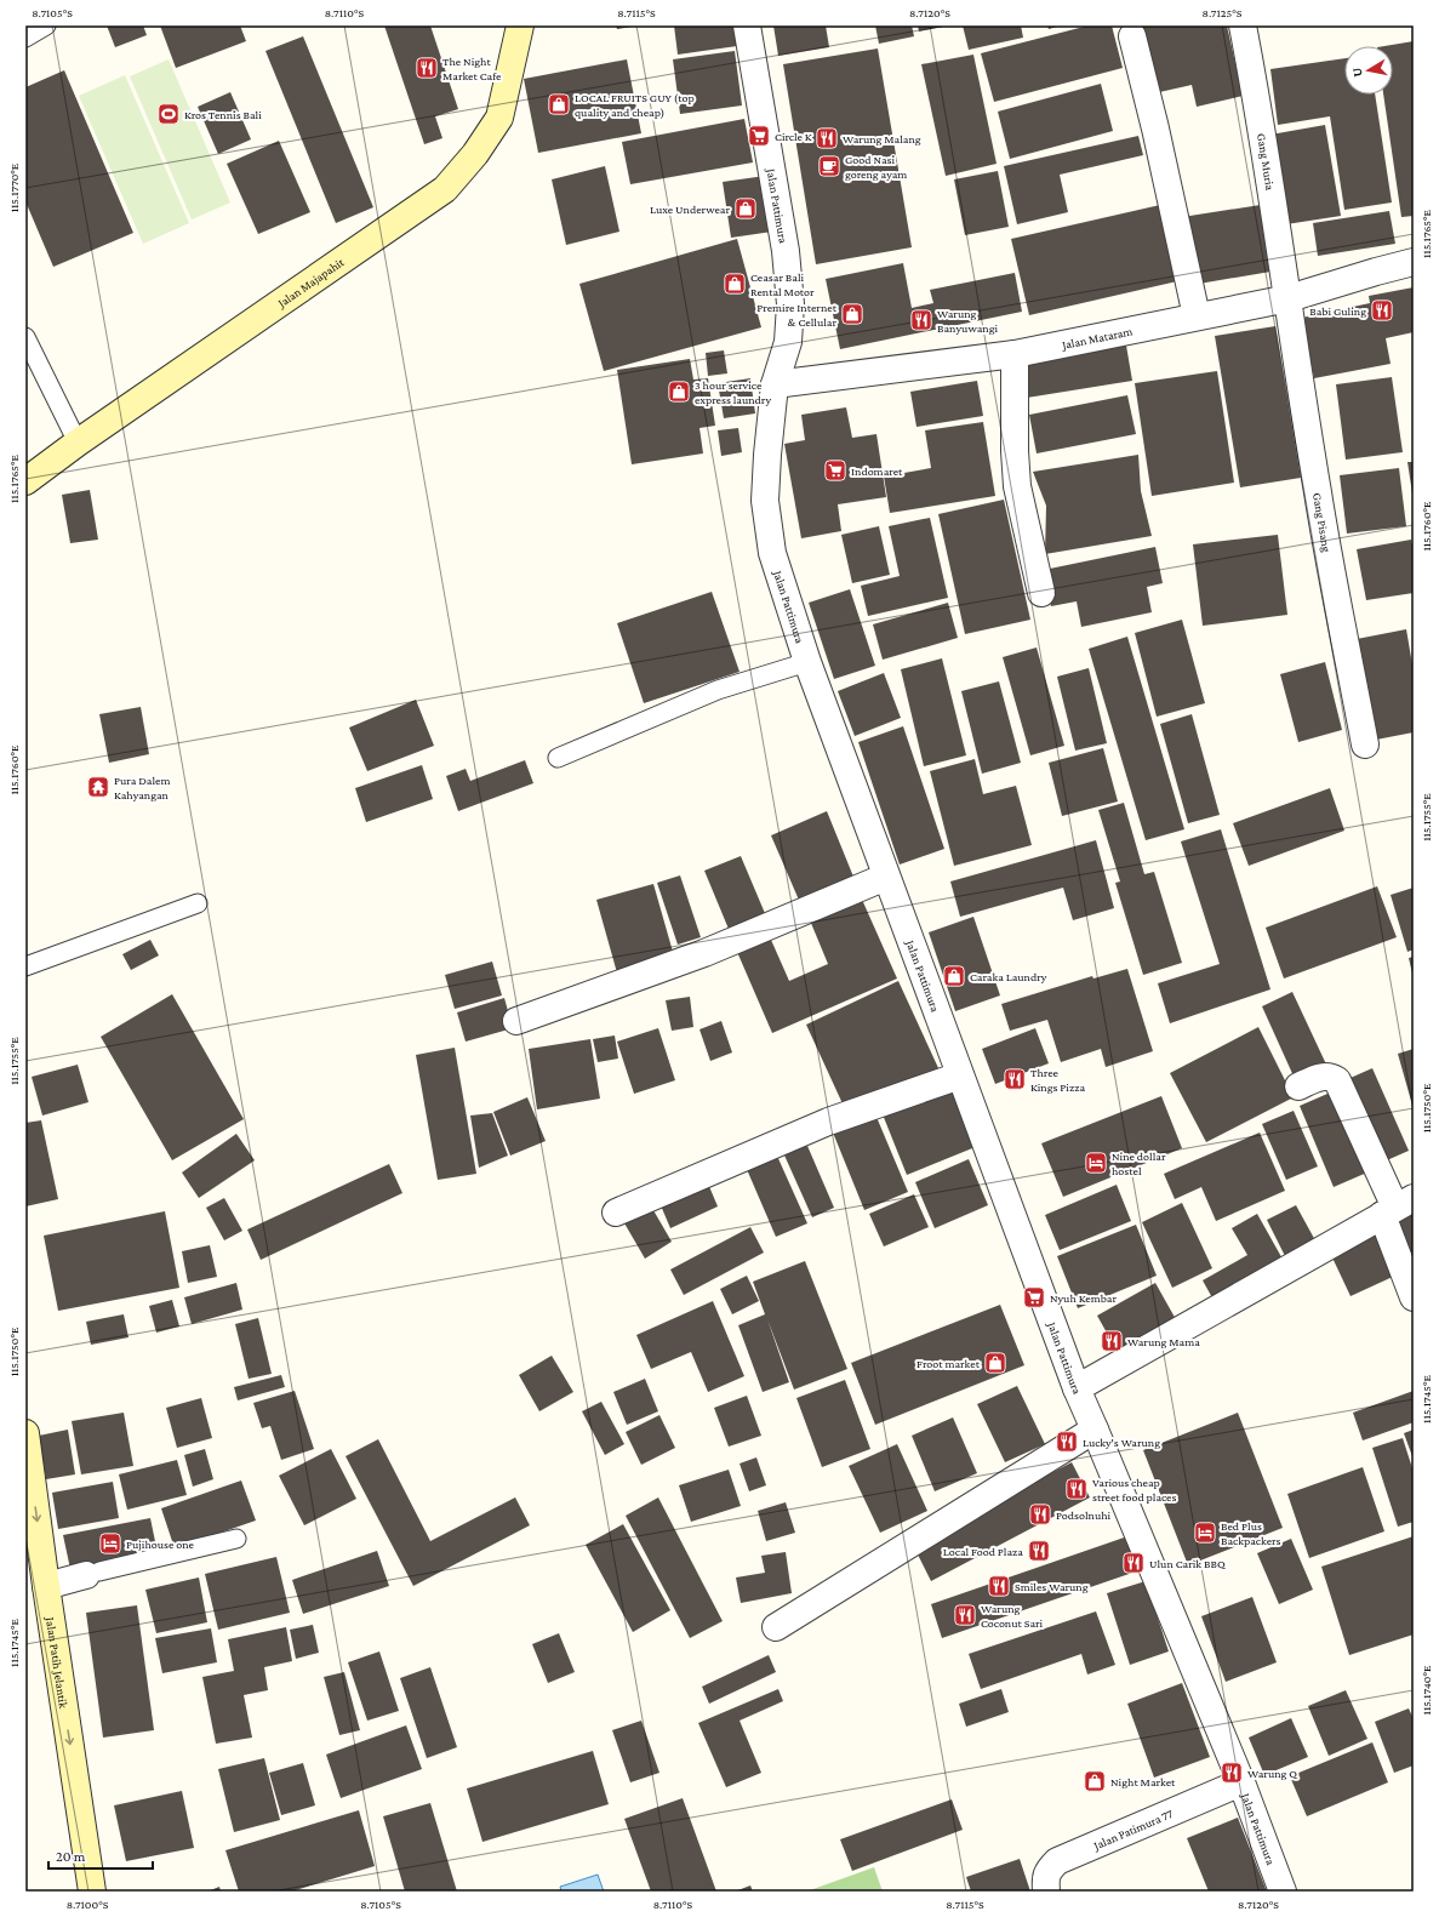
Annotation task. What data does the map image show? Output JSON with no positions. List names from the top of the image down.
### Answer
{
  "streets": {
    "street": [
      "Gang Muria",
      "Jalan Pattimura",
      "Jalan Majapahit",
      "Jalan Mataram",
      "Gang Pisang",
      "Jalan Patih Jelantik",
      "Jalan Patimura 77"
    ]
  },
  "crossings": [
    ["Gang Muria", "Jalan Mataram"],
    ["Gang Muria", "Gang Pisang"],
    ["Jalan Pattimura", "Jalan Mataram"],
    ["Jalan Pattimura", "Jalan Patimura 77"],
    ["Jalan Mataram", "Gang Pisang"]
  ],
  "one_way": ["Jalan Patih Jelantik"],
  "places": {
    "restaurant": [
      "The Night Market Cafe",
      "Warung Malang",
      "Babi Guling",
      "Warung Banyuwangi",
      "Three Kings Pizza",
      "Warung Mama",
      "Lucky's Warung",
      "Various cheap street food places",
      "Podsolnuhi",
      "Local Food Plaza",
      "Ulun Carik BBQ",
      "Smiles Warung",
      "Warung Coconut Sari",
      "Warung Q"
    ],
    "shop": [
      "LOCAL FRUITS GUY (top quality and cheap)",
      "Luxe Underwear",
      "Ceasar Bali Rental Motor",
      "Premire Internet & Cellular",
      "3 hour service express laundry",
      "Caraka Laundry",
      "Froot market",
      "Night Market"
    ],
    "sports": ["Kros Tennis Bali"],
    "supermarket": ["Circle K", "Indomaret", "Nyuh Kembar"],
    "cafe": ["Good Nasi goreng ayam"],
    "temple": ["Pura Dalem Kahyangan"],
    "hotel": ["Nine dollar hostel", "Bed Plus Backpackers", "Pujihouse one"]
  },
  "scale_bar": "20 m",
  "north": "left",
  "coordinates": [
    "8.7105°S",
    "8.7110°S",
    "8.7115°S",
    "8.7120°S",
    "8.7125°S",
    "115.1770°E",
    "115.1765°E",
    "115.1760°E",
    "115.1755°E",
    "115.1750°E",
    "115.1745°E",
    "115.1740°E",
    "8.7100°S"
  ]
}
